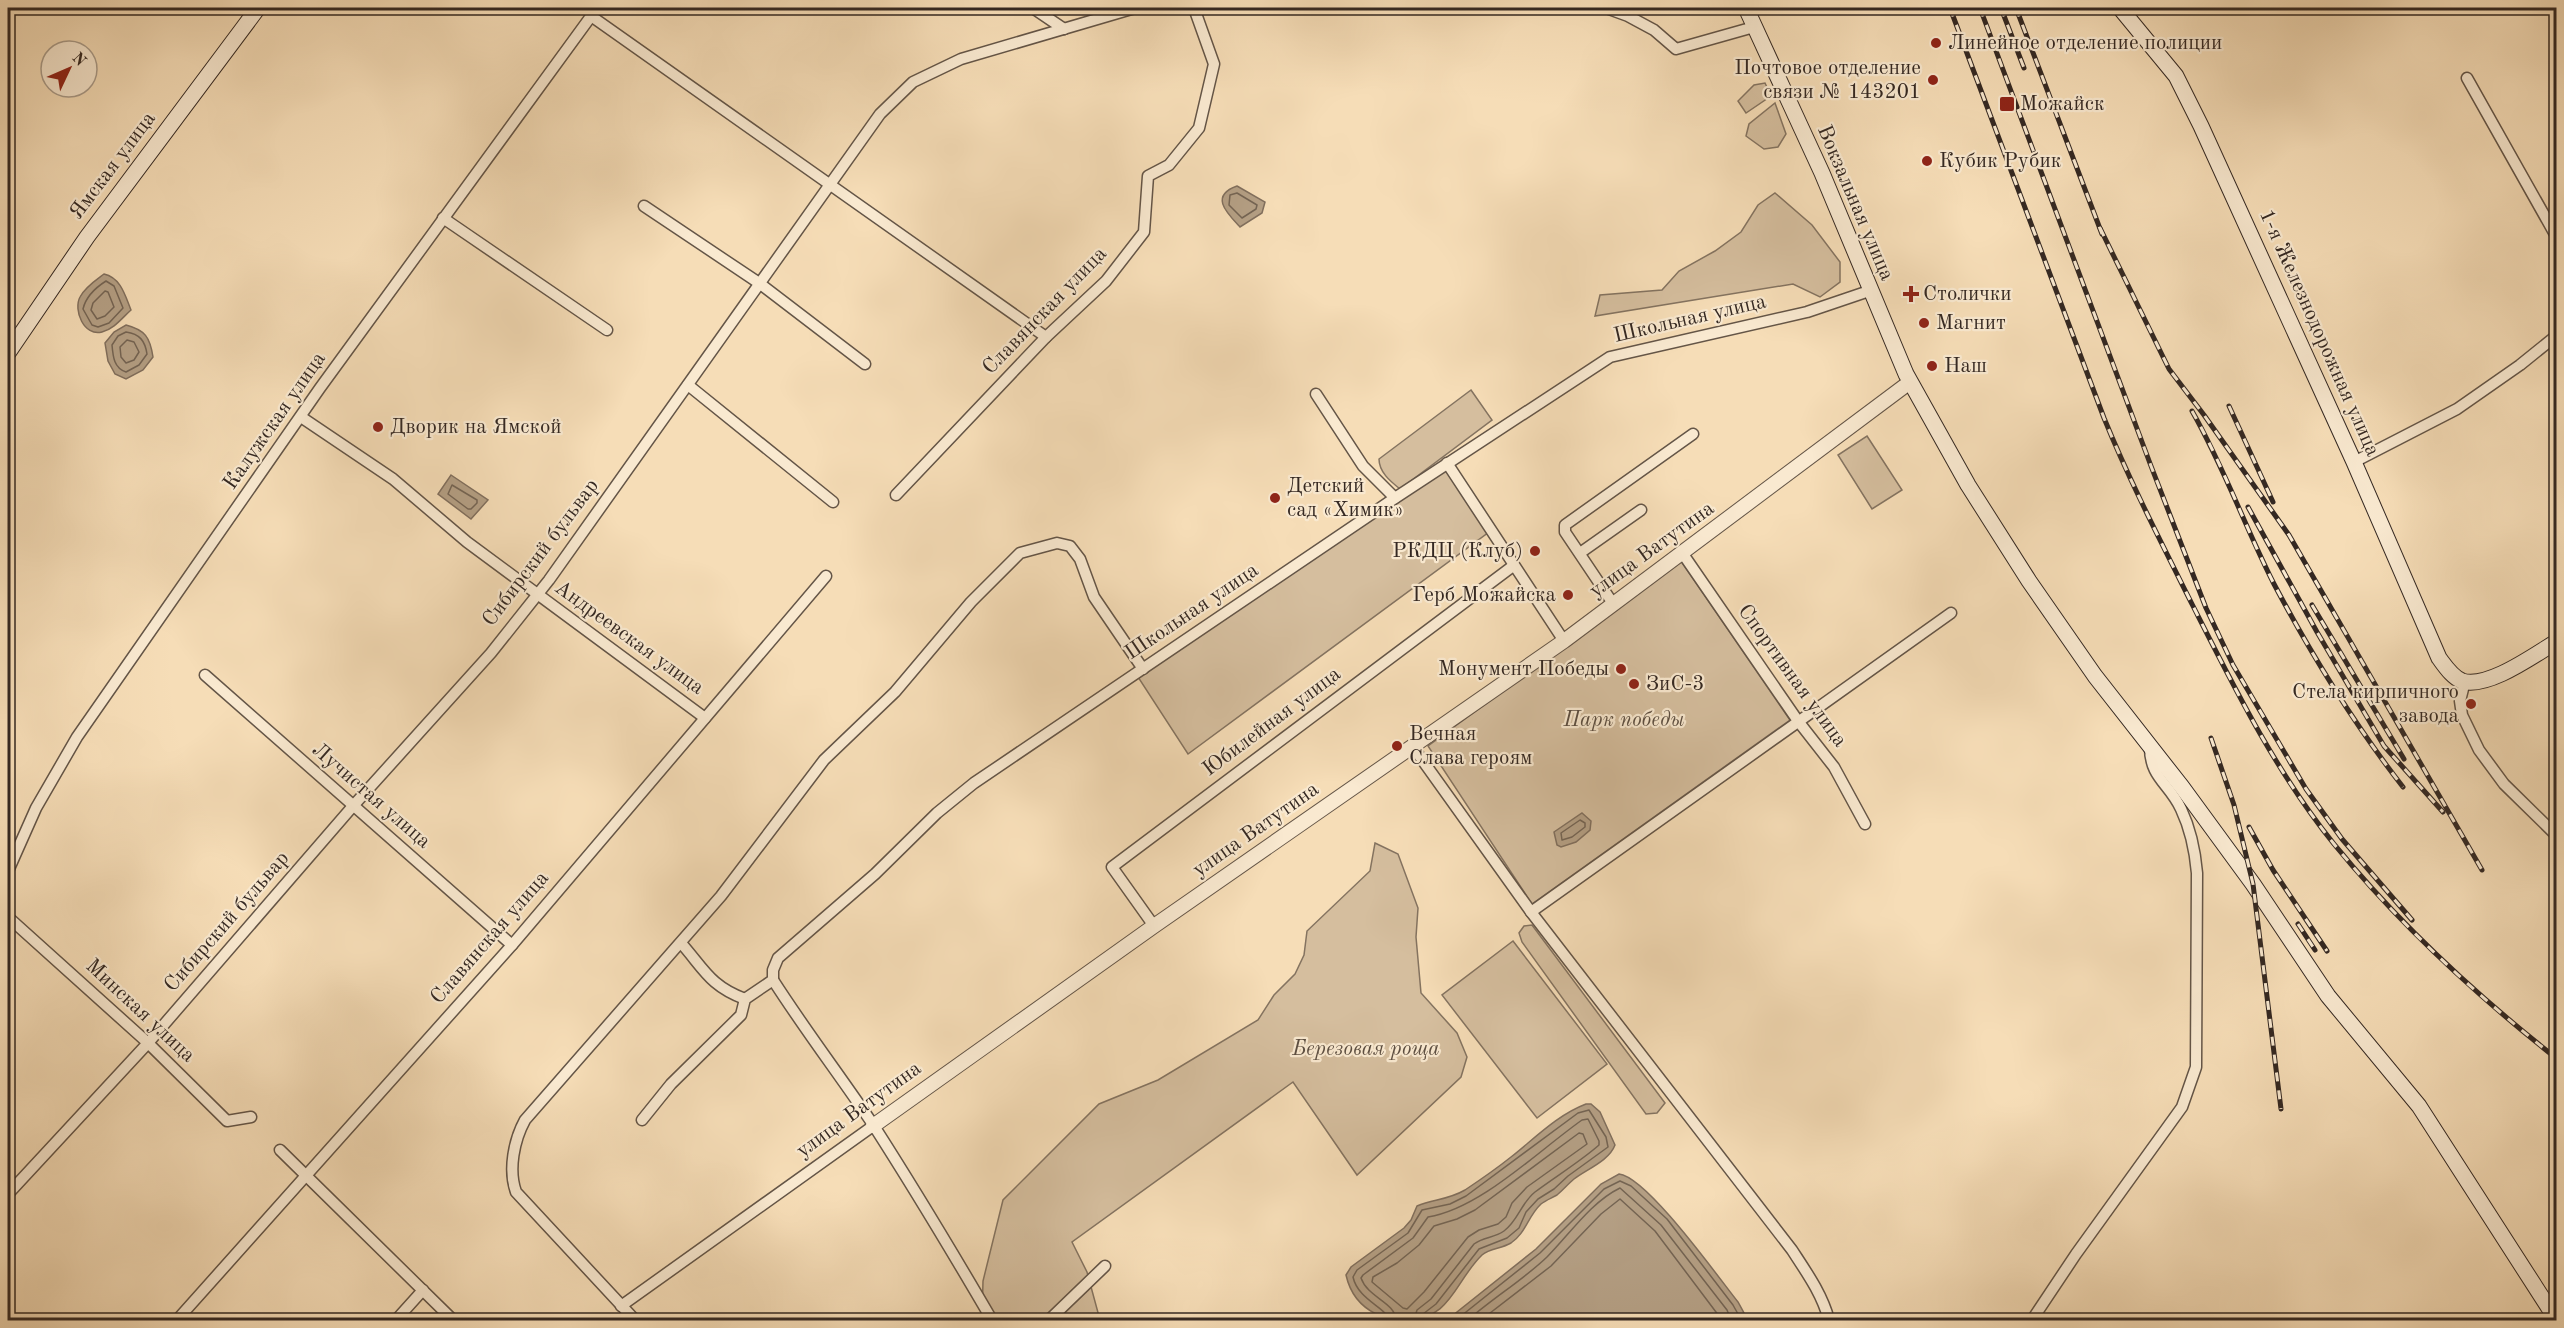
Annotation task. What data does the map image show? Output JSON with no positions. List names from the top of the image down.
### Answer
{
  "streets": {
    "main road": ["Ямская улица", "Вокзальная улица", "1-я Железнодорожная улица"],
    "street": [
      "Славянская улица",
      "Школьная улица",
      "Калужская улица",
      "улица Ватутина",
      "Сибирский бульвар",
      "Андреевская улица",
      "Спортивная улица",
      "Юбилейная улица",
      "Лучистая улица",
      "Минская улица"
    ]
  },
  "crossings": [
    ["Вокзальная улица", "Школьная улица"],
    ["Вокзальная улица", "улица Ватутина"],
    ["Славянская улица", "Андреевская улица"],
    ["Славянская улица", "Лучистая улица"],
    ["Калужская улица", "Андреевская улица"],
    ["улица Ватутина", "Спортивная улица"],
    ["улица Ватутина", "Юбилейная улица"],
    ["Сибирский бульвар", "Андреевская улица"],
    ["Сибирский бульвар", "Лучистая улица"],
    ["Сибирский бульвар", "Минская улица"]
  ],
  "parks": ["Парк победы", "Березовая роща"],
  "places": {
    "other": [
      "Линейное отделение полиции",
      "Почтовое отделение связи № 143201",
      "Кубик Рубик",
      "Магнит",
      "Наш",
      "Дворик на Ямской",
      "Детский сад «Химик»",
      "РКДЦ (Клуб)",
      "Герб Можайска",
      "Монумент Победы",
      "ЗиС-3",
      "Стела кирпичного завода",
      "Вечная Слава героям"
    ],
    "transit": ["Можайск"],
    "health": ["Столички"]
  },
  "north": "top right"
}
